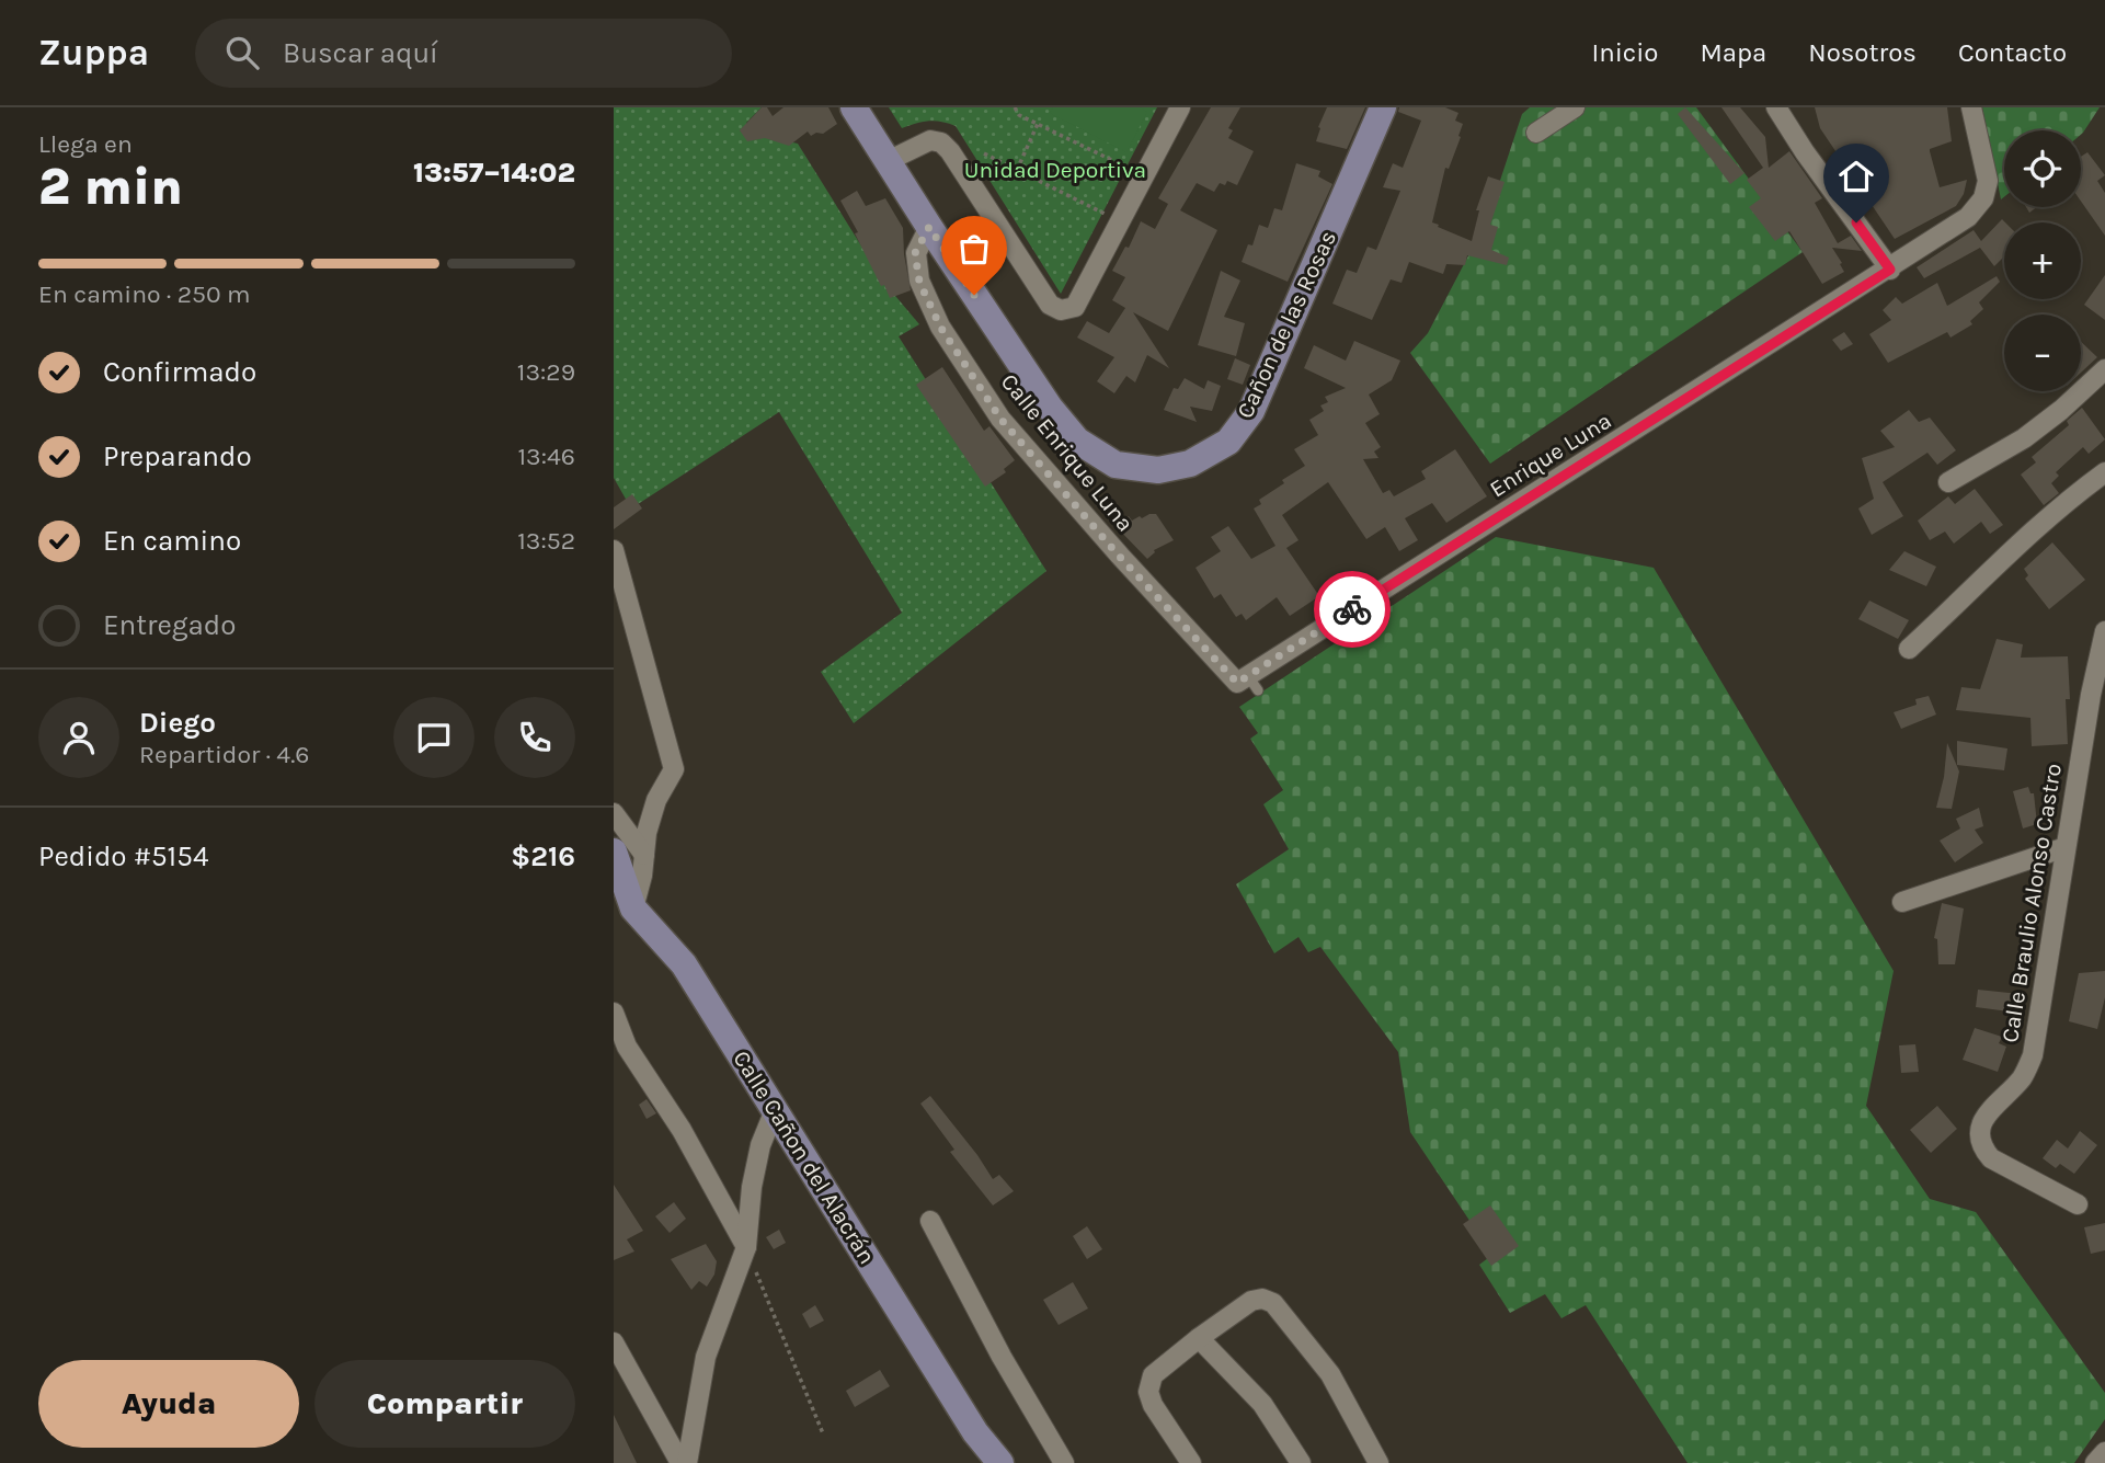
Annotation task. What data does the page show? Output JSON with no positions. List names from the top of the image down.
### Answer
{
  "streets": {
    "main road": ["Cañon de las Rosas", "Calle Cañon del Alacrán"],
    "street": ["Calle Enrique Luna", "Enrique Luna", "Calle Braulio Alonso Castro"]
  },
  "crossings": [
    ["Cañon de las Rosas", "Calle Enrique Luna"],
    ["Calle Enrique Luna", "Enrique Luna"]
  ],
  "parks": ["Unidad Deportiva"],
  "page": {
    "header": "Zuppa",
    "search": "Buscar aquí",
    "nav": [
      "Inicio",
      "Mapa",
      "Nosotros",
      "Contacto"
    ],
    "heading": ["2 min", "Llega en", "13:57–14:02"],
    "panel": [
      "Diego",
      "Repartidor · 4.6",
      "Pedido #5154",
      "$216"
    ],
    "map_buttons": ["+", "−"],
    "bar": "En camino · 250 m",
    "list": [
      ["Confirmado", "13:29"],
      ["Preparando", "13:46"],
      ["En camino", "13:52"],
      "Entregado"
    ],
    "buttons": ["Ayuda", "Compartir"]
  }
}
